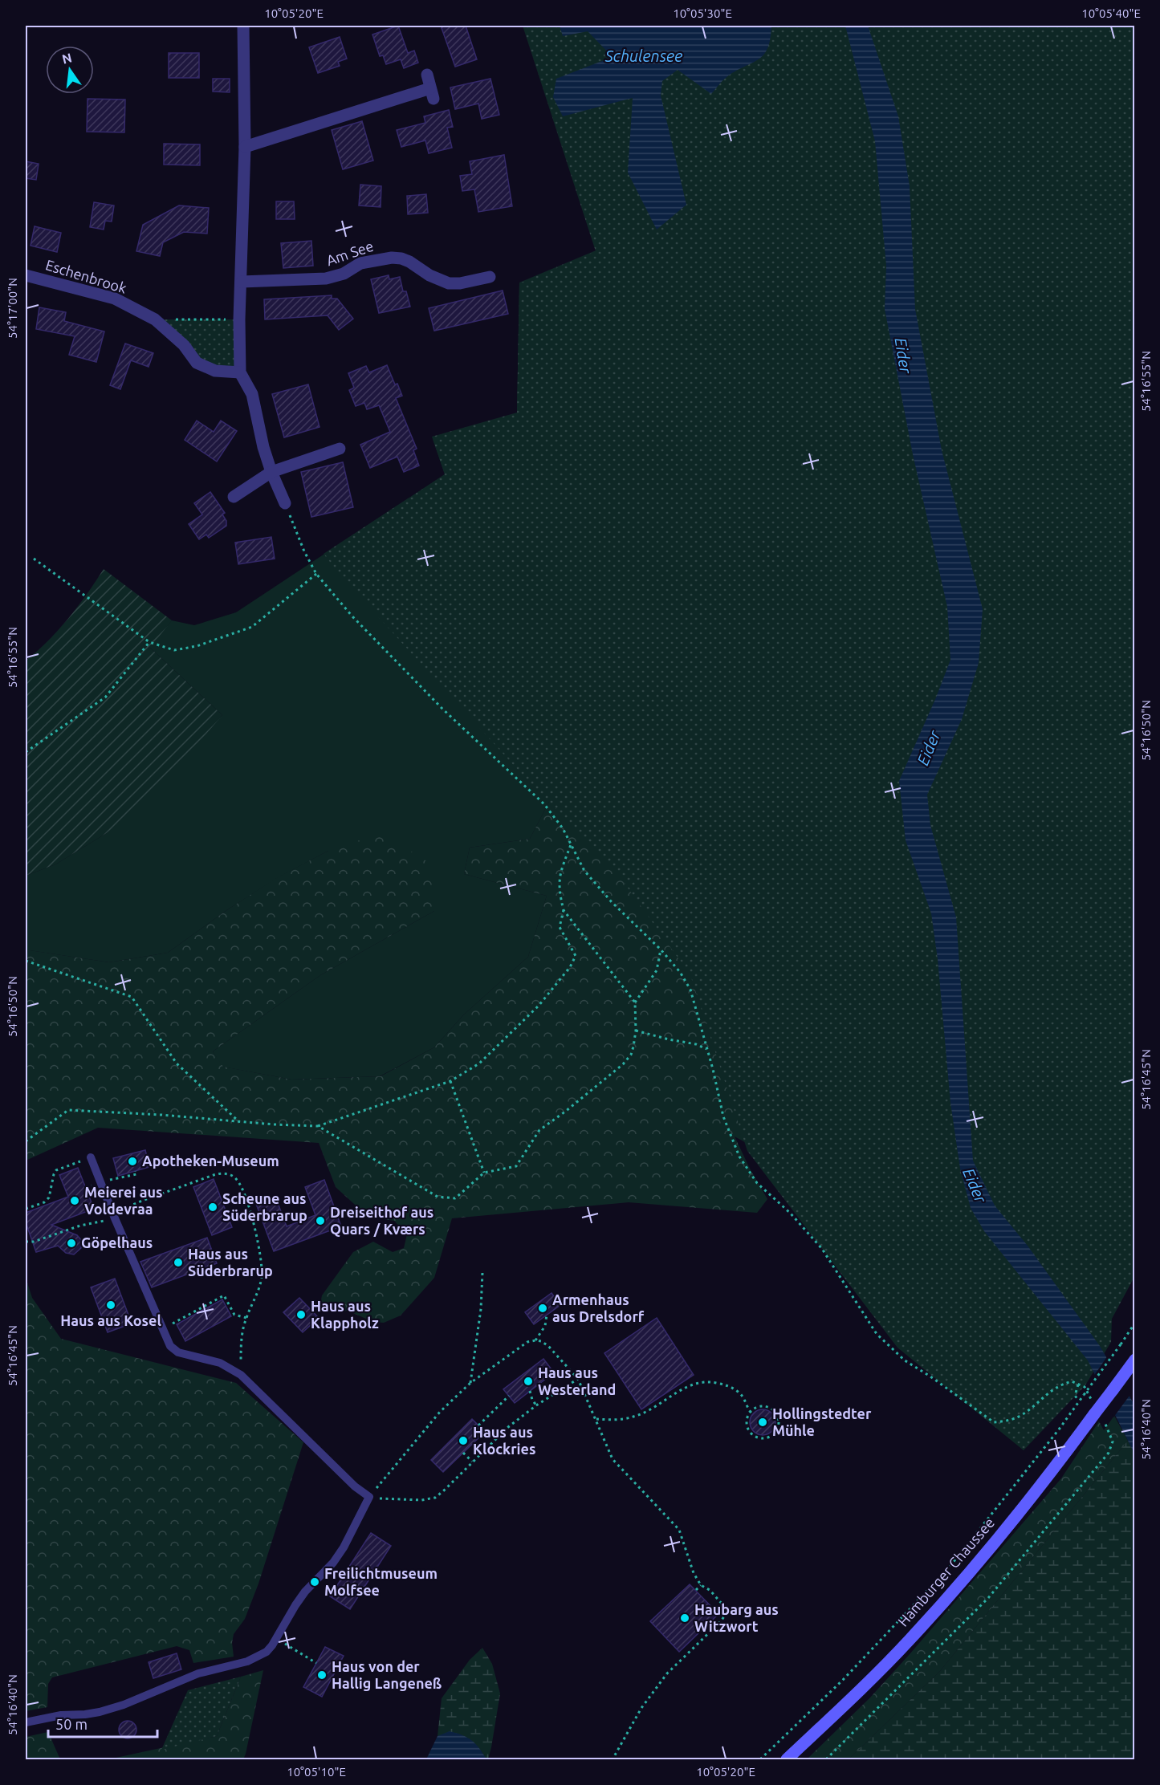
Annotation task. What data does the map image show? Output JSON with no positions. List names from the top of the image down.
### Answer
{
  "streets": {
    "main road": ["Hamburger Chaussee"],
    "street": ["Am See", "Eschenbrook"]
  },
  "water": ["Schulensee", "Eider"],
  "places": [
    "Apotheken-Museum",
    "Meierei aus Voldevraa",
    "Scheune aus Süderbrarup",
    "Dreiseithof aus Quars / Kværs",
    "Göpelhaus",
    "Haus aus Süderbrarup",
    "Haus aus Kosel",
    "Armenhaus aus Drelsdorf",
    "Haus aus Klappholz",
    "Haus aus Westerland",
    "Hollingstedter Mühle",
    "Haus aus Klockries",
    "Freilichtmuseum Molfsee",
    "Haubarg aus Witzwort",
    "Haus von der Hallig Langeneß"
  ],
  "scale_bar": "50 m",
  "north": "top",
  "coordinates": [
    "10°05'20\"E",
    "10°05'30\"E",
    "10°05'40\"E",
    "54°17'00\"N",
    "54°16'55\"N",
    "54°16'50\"N",
    "54°16'45\"N",
    "54°16'40\"N",
    "10°05'10\"E"
  ]
}
